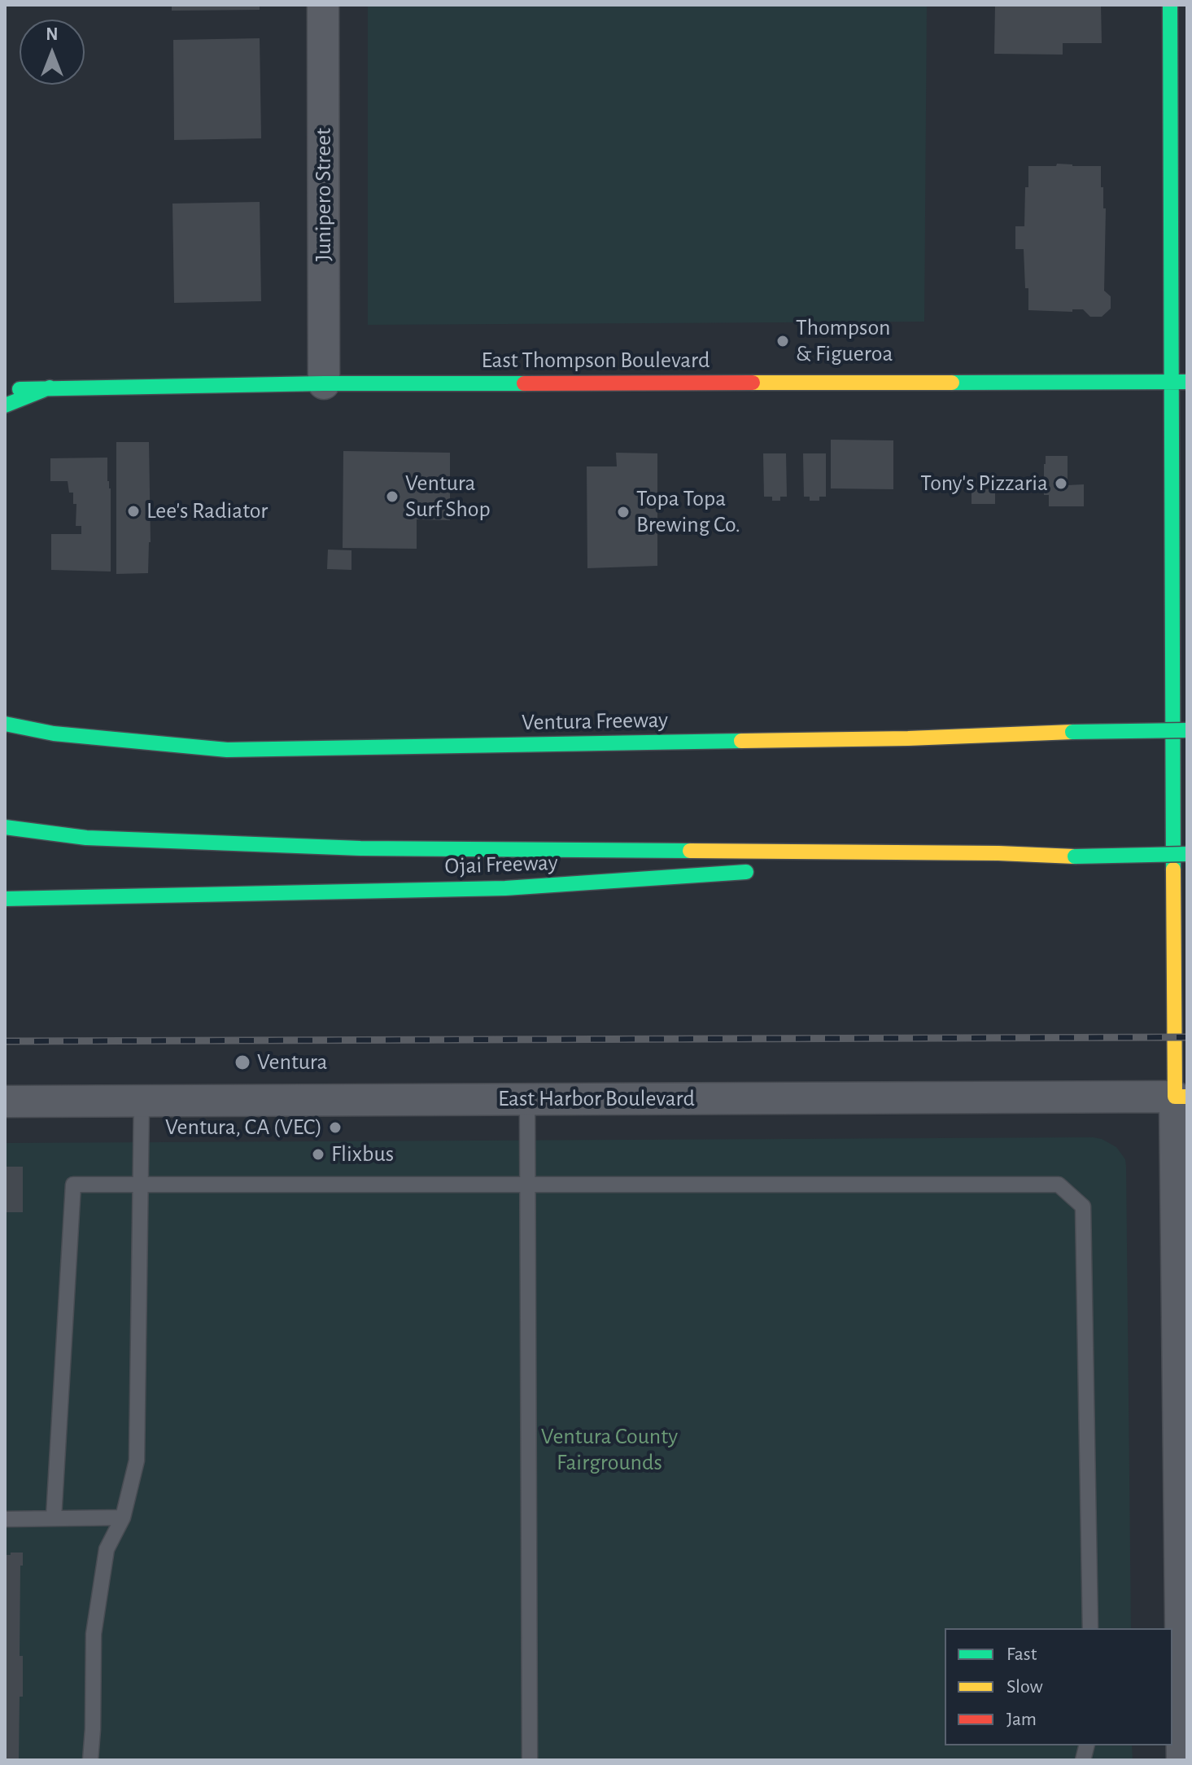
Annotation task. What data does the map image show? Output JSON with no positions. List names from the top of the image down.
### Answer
{
  "streets": {
    "main road": ["East Thompson Boulevard", "Ventura Freeway", "Ojai Freeway"],
    "street": ["Junipero Street", "East Harbor Boulevard"]
  },
  "crossings": [
    ["Junipero Street", "East Thompson Boulevard"]
  ],
  "parks": ["Ventura County Fairgrounds"],
  "places": [
    "Thompson & Figueroa",
    "Tony's Pizzaria",
    "Ventura Surf Shop",
    "Lee's Radiator",
    "Topa Topa Brewing Co.",
    "Ventura",
    "Ventura, CA (VEC)",
    "Flixbus"
  ],
  "legend": ["Fast", "Slow", "Jam"],
  "north": "top"
}
